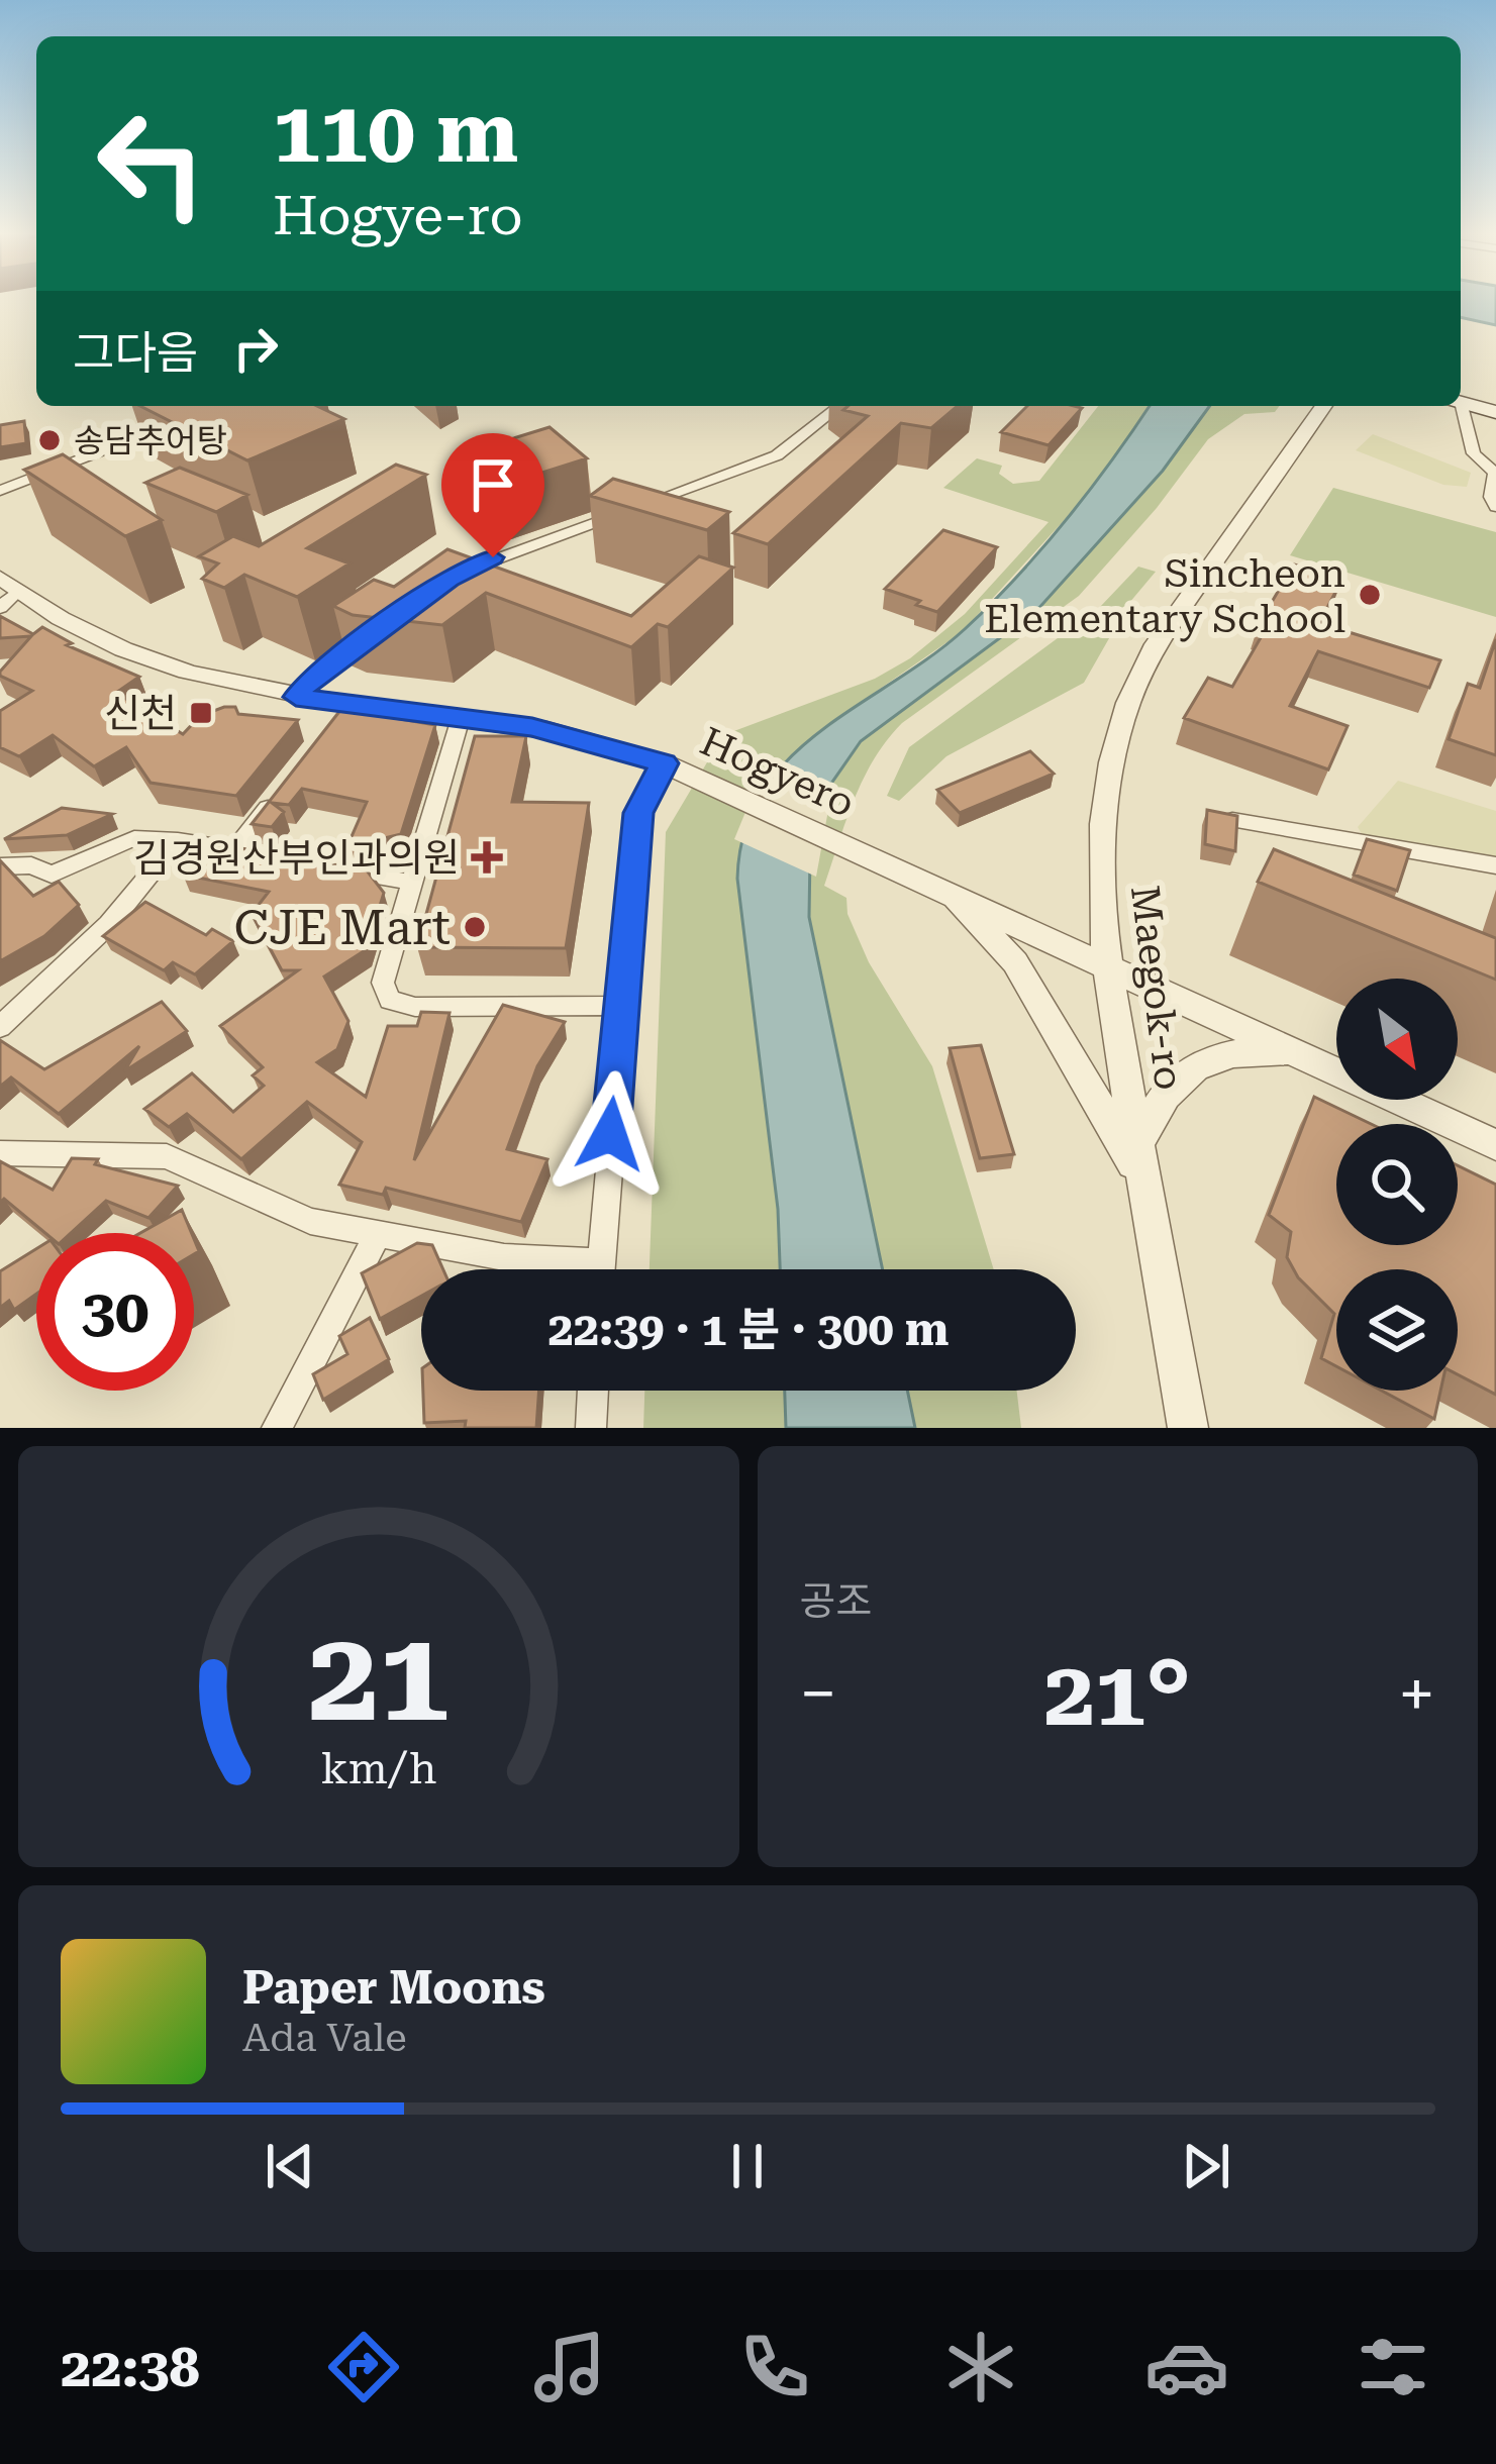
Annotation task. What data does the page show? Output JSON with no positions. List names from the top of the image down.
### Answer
{
  "streets": {
    "street": ["Hogyero", "Maegok-ro"]
  },
  "crossings": [
    ["Hogyero", "Maegok-ro"]
  ],
  "places": {
    "other": ["송담추어탕", "Sincheon Elementary School", "CJE Mart"],
    "transit": ["신천"],
    "health": ["김경원산부인과의원"]
  },
  "north": "bottom right",
  "page": {
    "turn": ["110 m", "Hogye-ro"],
    "then": "그다음",
    "limit": "30",
    "trip": "22:39 · 1 분 · 300 m",
    "tile": "공조",
    "heat": ["−", "21°", "+"],
    "song": ["Paper Moons", "Ada Vale"],
    "tabs": "22:38",
    "gauge": ["21", "km/h"]
  }
}
